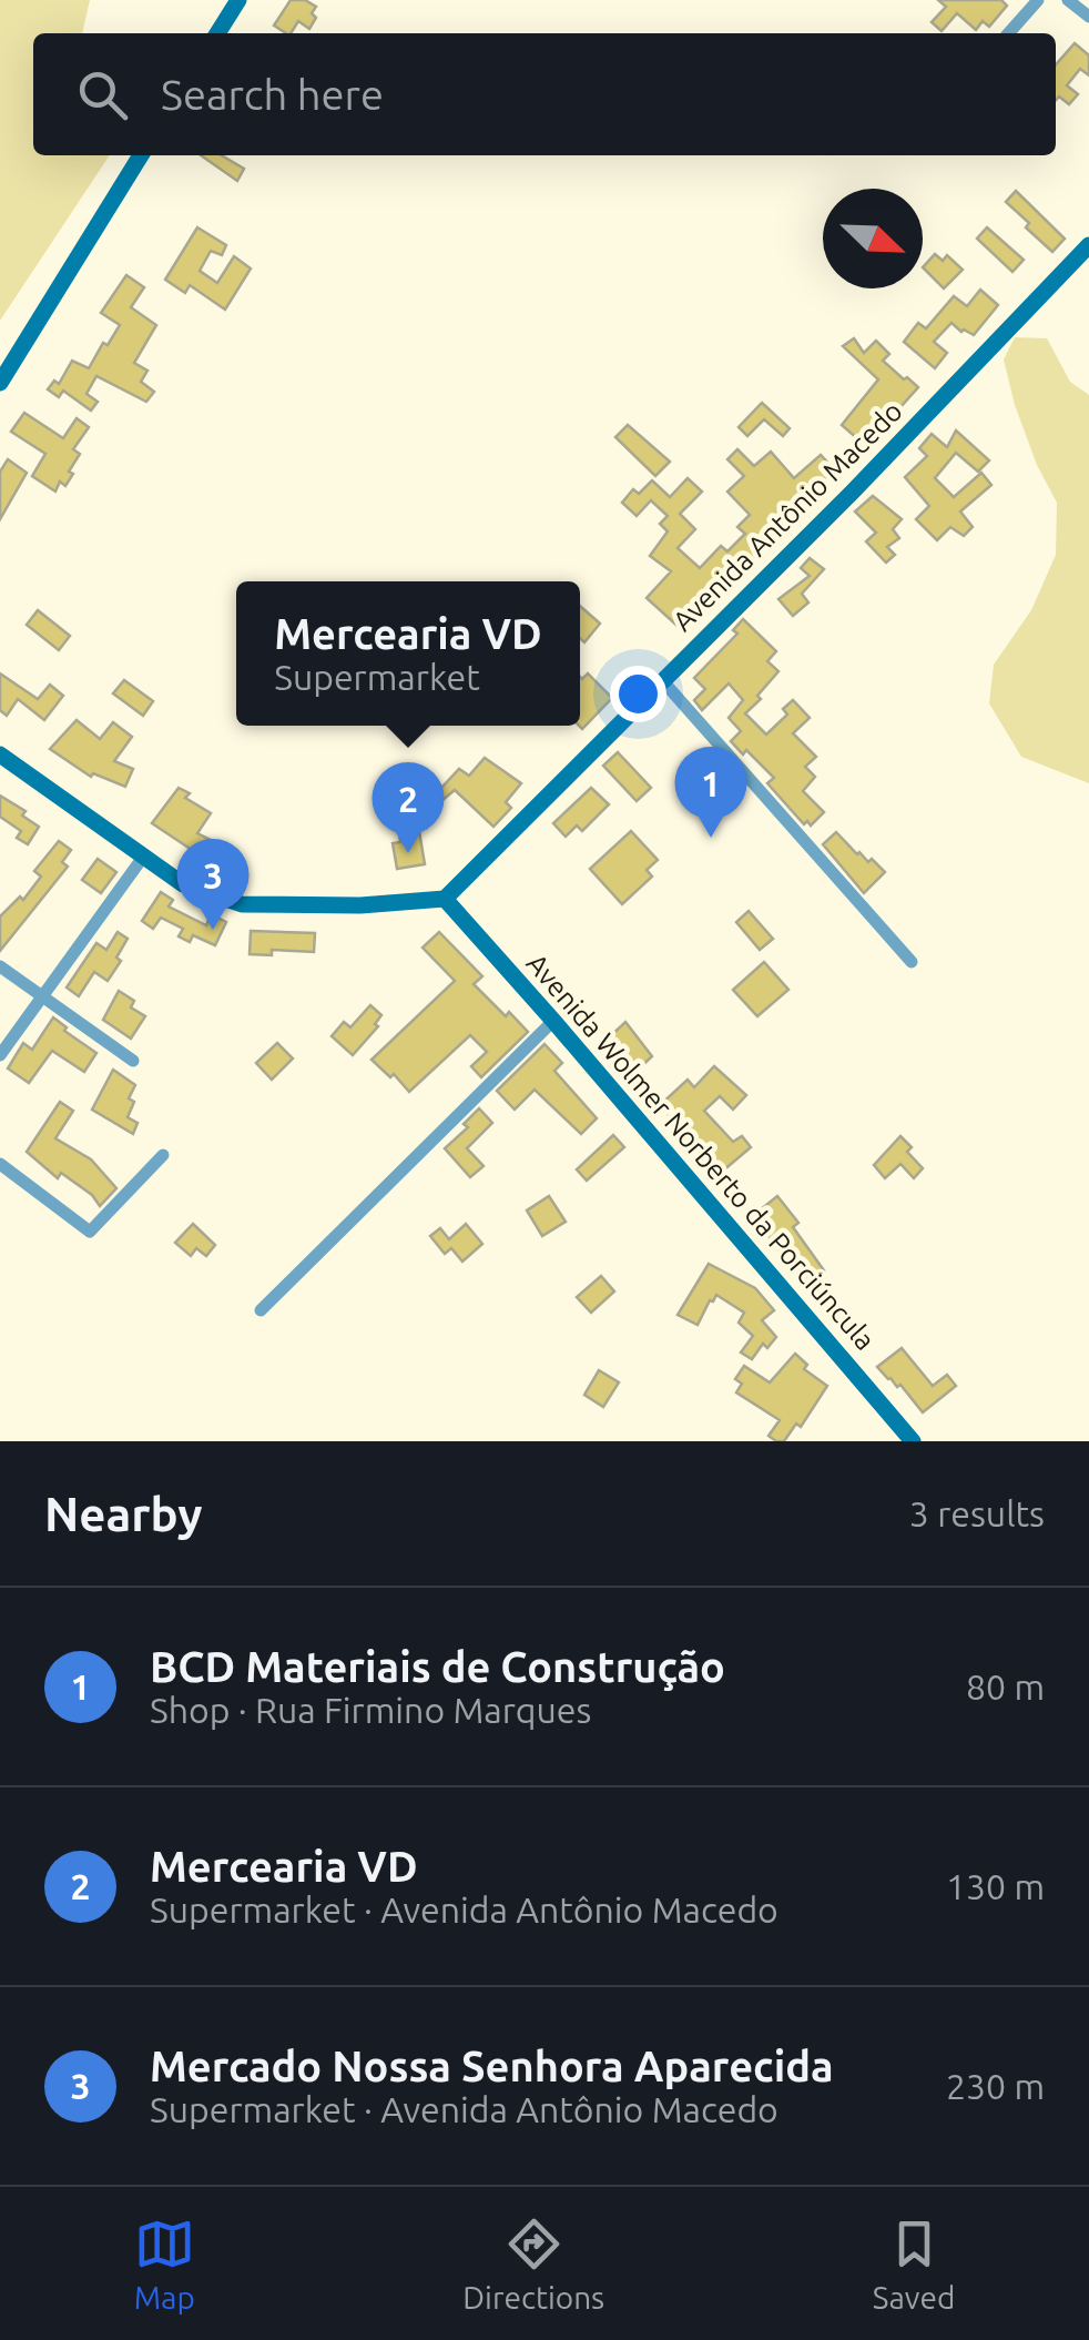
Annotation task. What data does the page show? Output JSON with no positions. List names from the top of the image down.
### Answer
{
  "streets": {
    "street": ["Avenida Antônio Macedo", "Avenida Wolmer Norberto da Porciúncula"]
  },
  "crossings": [
    ["Avenida Antônio Macedo", "Avenida Wolmer Norberto da Porciúncula"]
  ],
  "north": "bottom right",
  "page": {
    "search": "Search here",
    "popup": ["Mercearia VD", "Supermarket"],
    "pins": ["1", "2", "3"],
    "heading": ["Nearby", "3 results"],
    "list": [
      {
        "mark": "1",
        "name": "BCD Materiais de Construção",
        "note": "Shop · Rua Firmino Marques",
        "value": "80 m"
      },
      {
        "mark": "2",
        "name": "Mercearia VD",
        "note": "Supermarket · Avenida Antônio Macedo",
        "value": "130 m"
      },
      {
        "mark": "3",
        "name": "Mercado Nossa Senhora Aparecida",
        "note": "Supermarket · Avenida Antônio Macedo",
        "value": "230 m"
      }
    ],
    "nav": ["Map", "Directions", "Saved"]
  }
}
